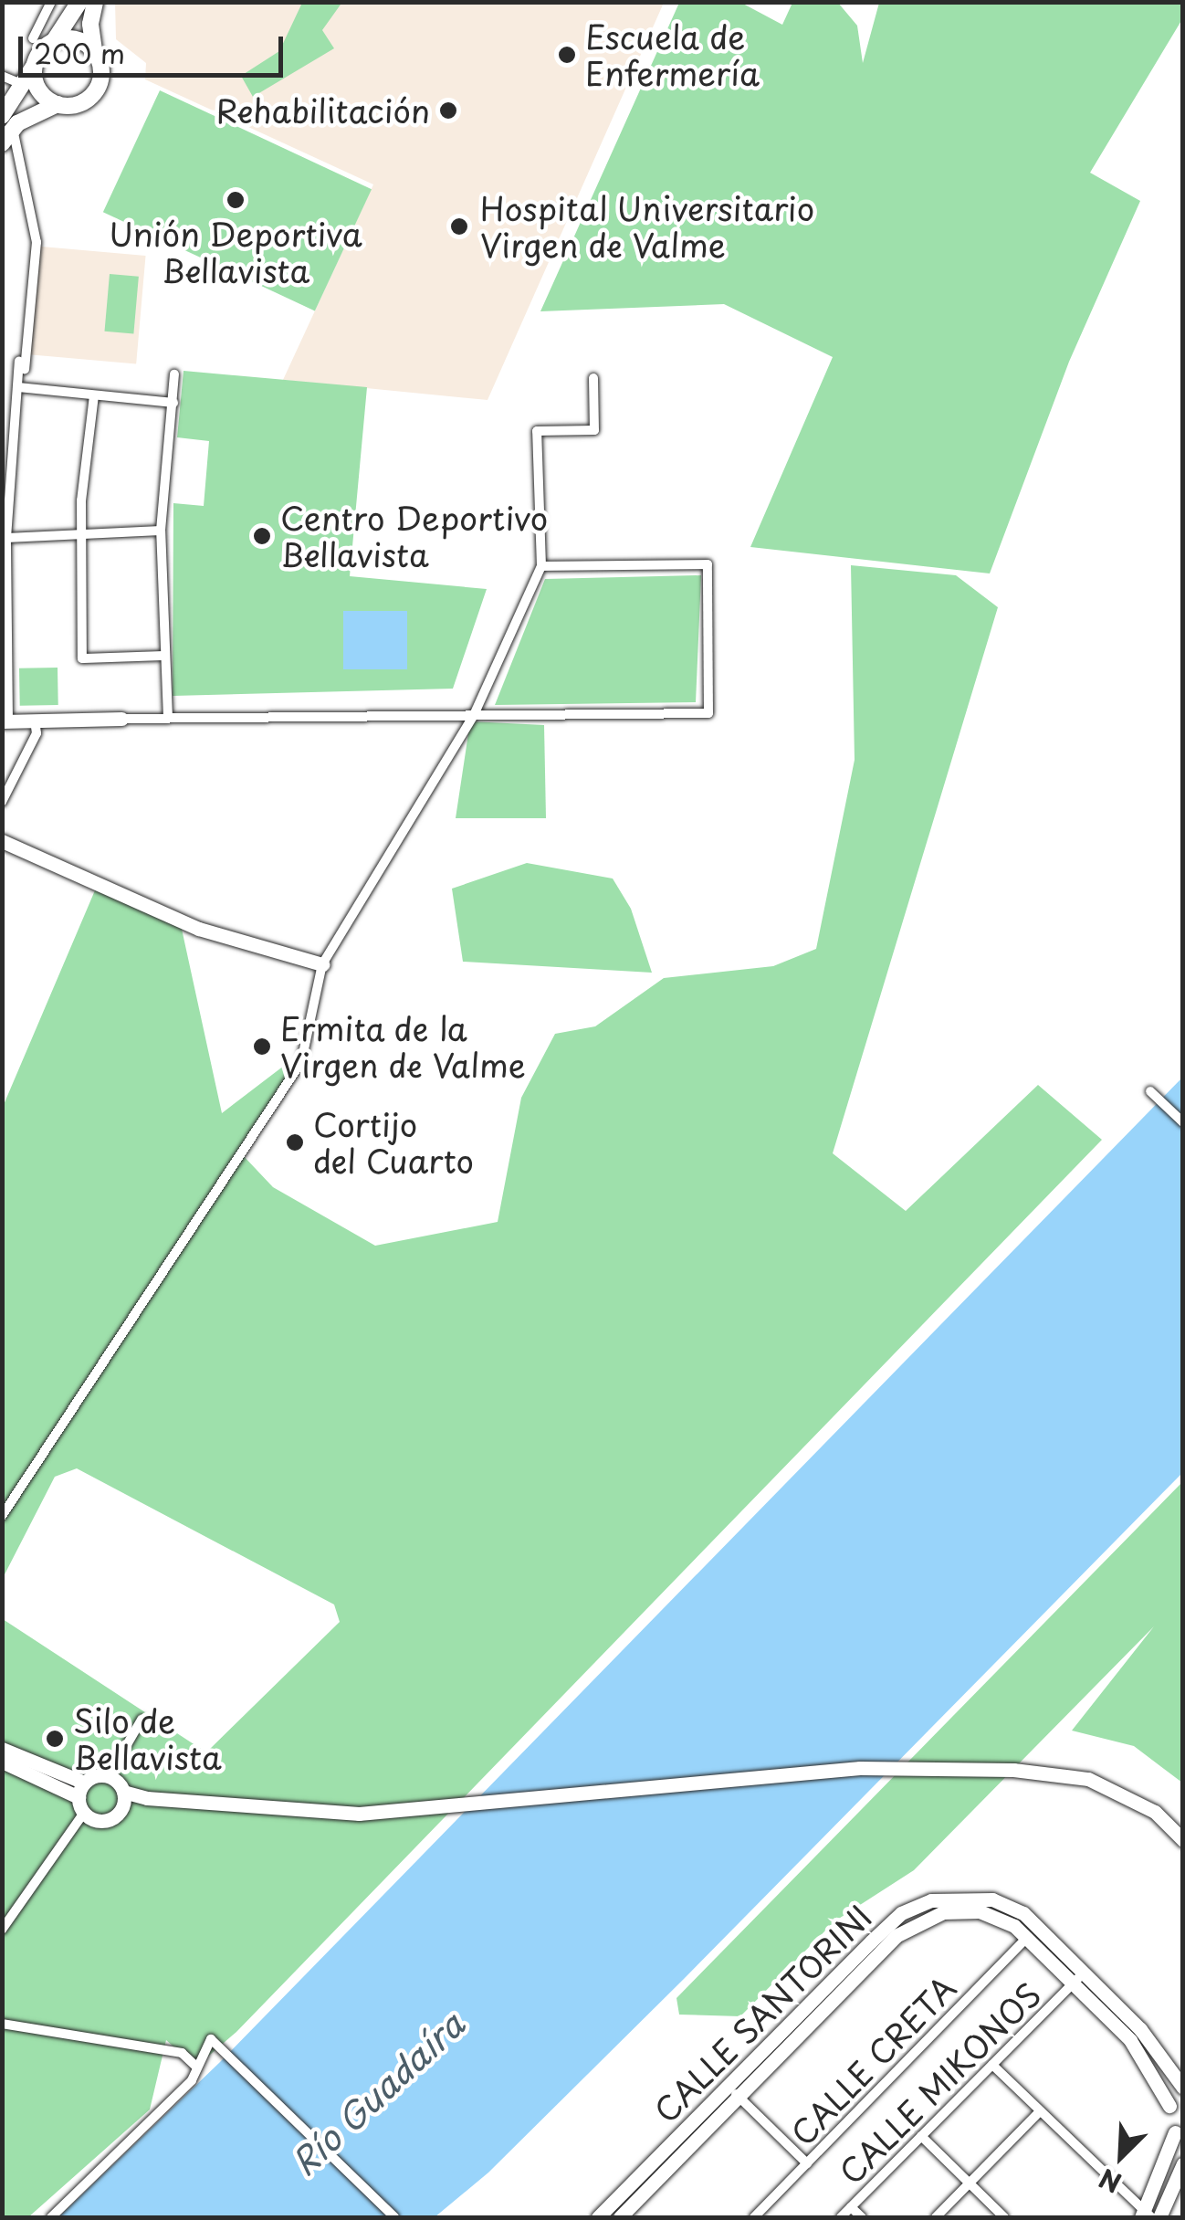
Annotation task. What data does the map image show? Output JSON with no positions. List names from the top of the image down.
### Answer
{
  "streets": {
    "street": ["CALLE SANTORINI", "CALLE CRETA", "CALLE MIKONOS"]
  },
  "crossings": [
    ["CALLE SANTORINI", "CALLE CRETA"],
    ["CALLE SANTORINI", "CALLE MIKONOS"]
  ],
  "water": ["Río Guadaíra"],
  "places": [
    "Escuela de Enfermería",
    "Rehabilitación",
    "Unión Deportiva Bellavista",
    "Hospital Universitario Virgen de Valme",
    "Centro Deportivo Bellavista",
    "Ermita de la Virgen de Valme",
    "Cortijo del Cuarto",
    "Silo de Bellavista"
  ],
  "scale_bar": "200 m",
  "north": "bottom left"
}
